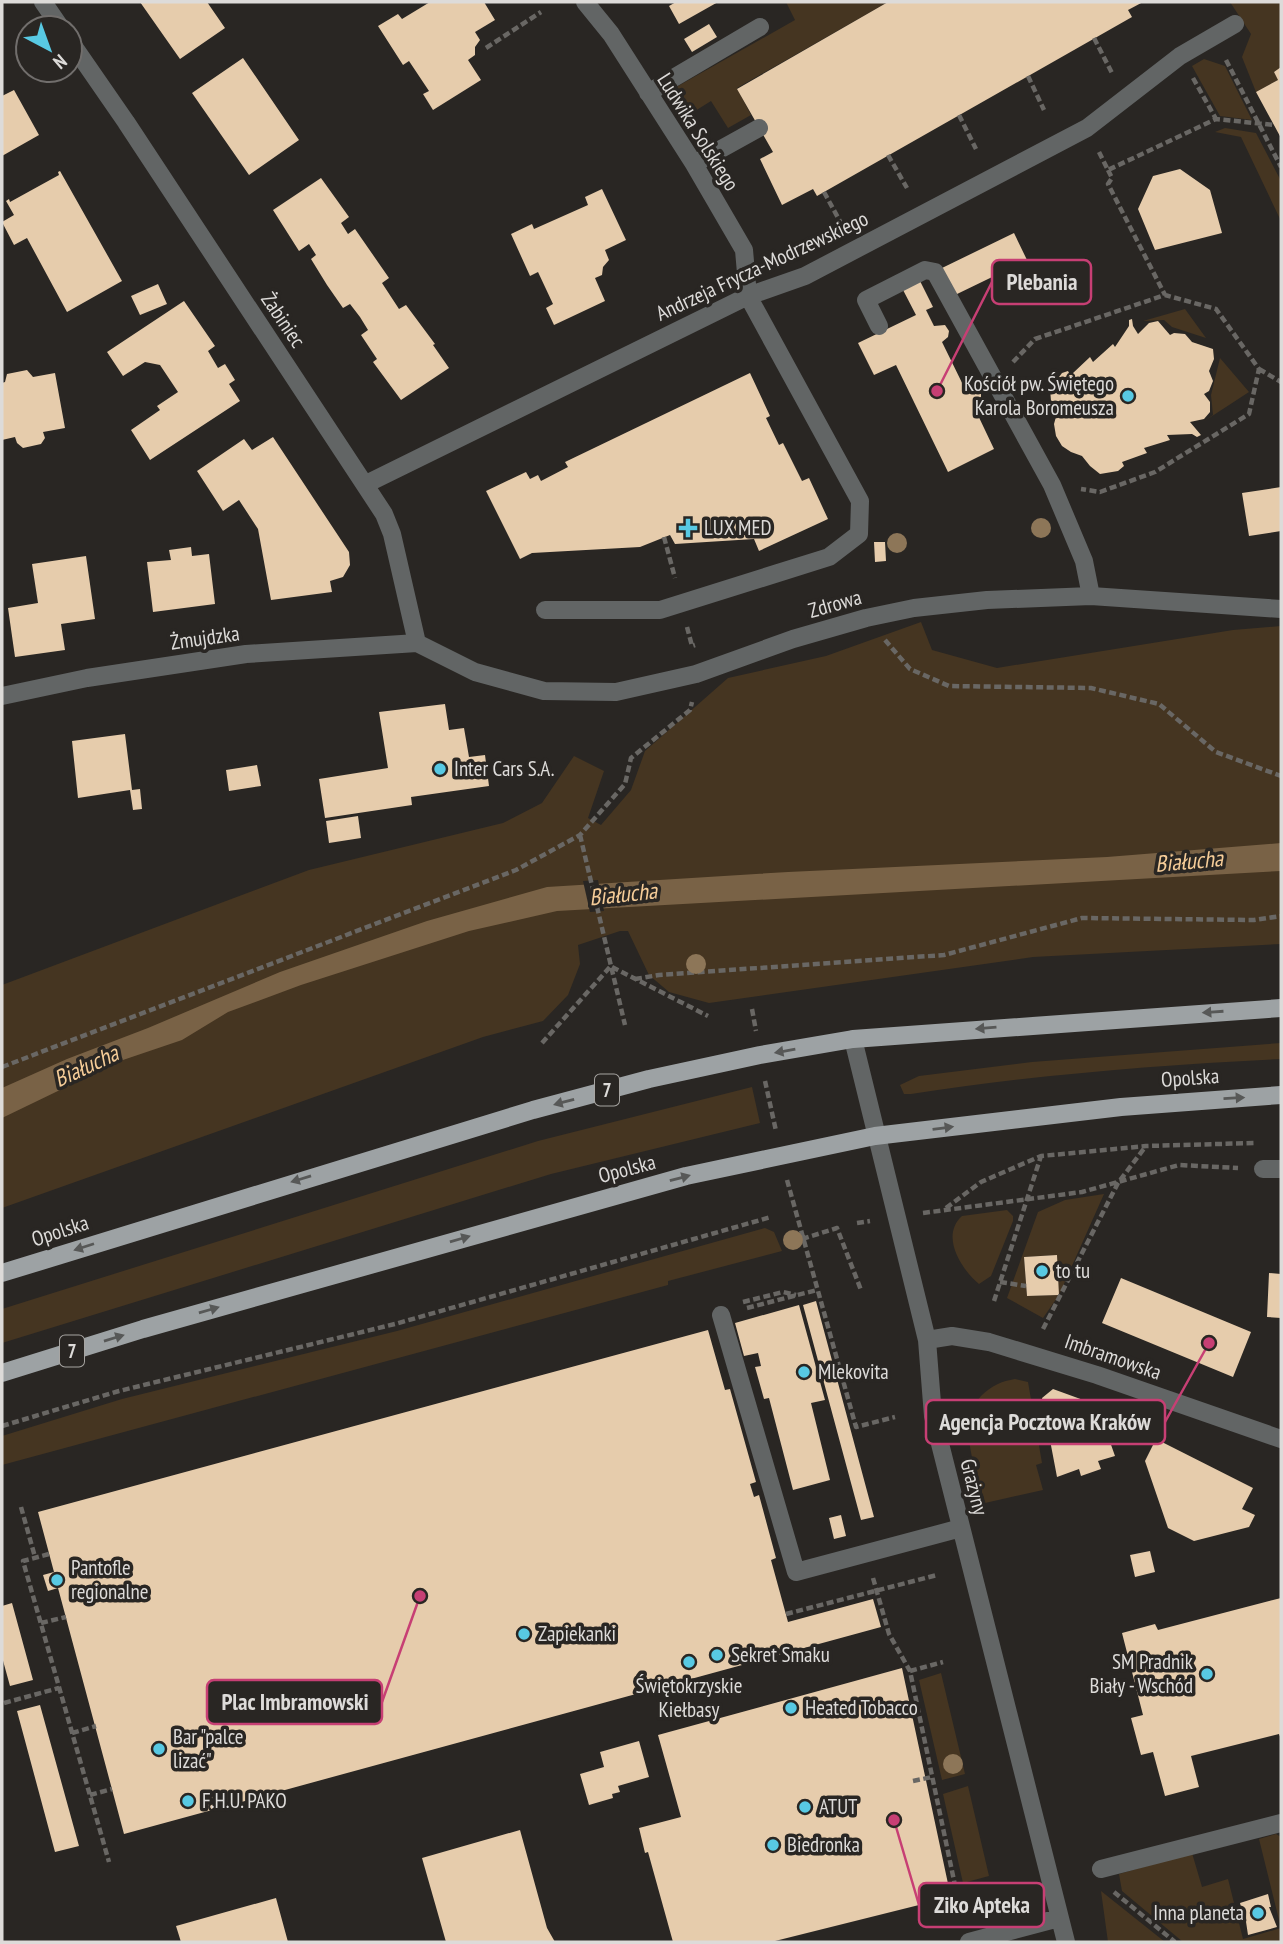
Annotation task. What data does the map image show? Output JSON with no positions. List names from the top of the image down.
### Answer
{
  "streets": {
    "main road": ["Opolska", "7"],
    "street": [
      "Ludwika Solskiego",
      "Andrzeja Frycza-Modrzewskiego",
      "Żabiniec",
      "Zdrowa",
      "Żmujdzka",
      "Imbramowska",
      "Grażyny"
    ]
  },
  "crossings": [
    ["Ludwika Solskiego", "Andrzeja Frycza-Modrzewskiego"],
    ["Andrzeja Frycza-Modrzewskiego", "Żabiniec"],
    ["Żabiniec", "Zdrowa"],
    ["Żabiniec", "Żmujdzka"],
    ["Zdrowa", "Żmujdzka"],
    ["Opolska", "Grażyny"],
    ["Imbramowska", "Grażyny"]
  ],
  "water": ["Białucha"],
  "places": {
    "other": [
      "Plebania",
      "Kościół pw. Świętego Karola Boromeusza",
      "Inter Cars S.A.",
      "to tu",
      "Agencja Pocztowa Kraków",
      "Mlekovita",
      "Pantofle regionalne",
      "Plac Imbramowski",
      "Zapiekanki",
      "Sekret Smaku",
      "Świętokrzyskie Kiełbasy",
      "SM Pradnik Biały - Wschód",
      "Heated Tobacco",
      "Bar \"palce lizać\"",
      "F.H.U. PAKO",
      "ATUT",
      "Ziko Apteka",
      "Biedronka",
      "Inna planeta"
    ],
    "health": ["LUX MED"]
  },
  "north": "bottom right"
}
